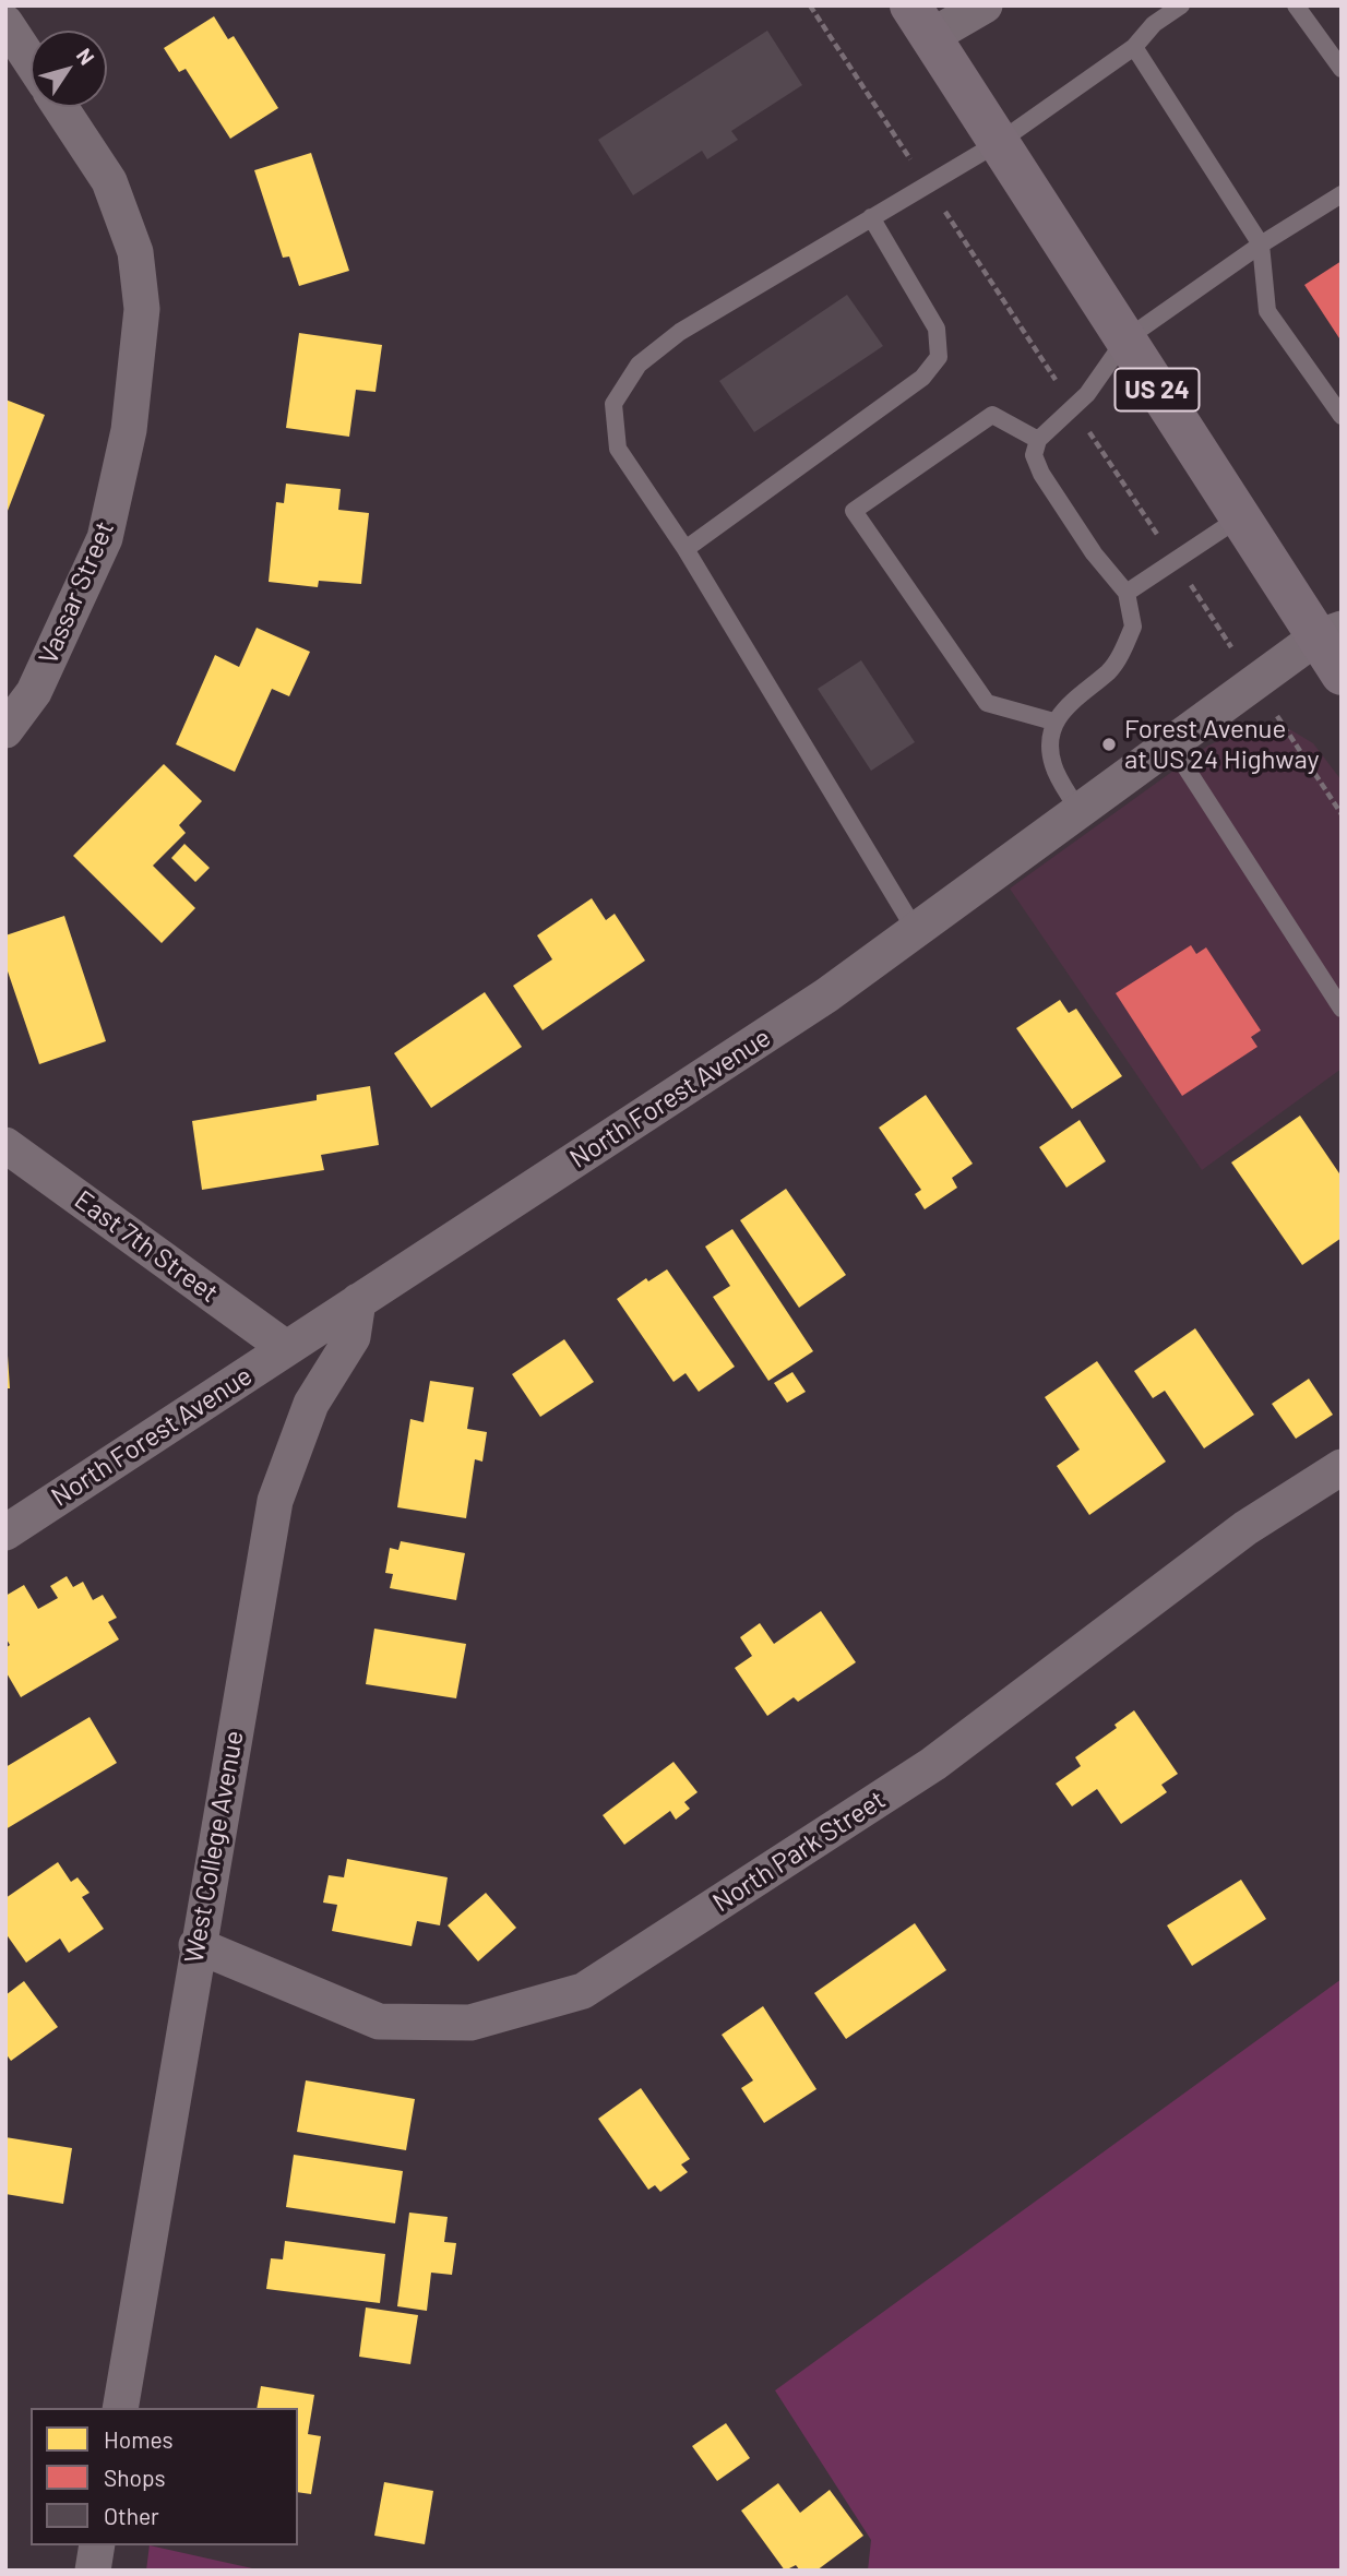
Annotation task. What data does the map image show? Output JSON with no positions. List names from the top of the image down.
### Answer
{
  "streets": {
    "main road": ["US 24"],
    "street": [
      "Vassar Street",
      "North Forest Avenue",
      "East 7th Street",
      "West College Avenue",
      "North Park Street"
    ]
  },
  "crossings": [
    ["US 24", "North Forest Avenue"],
    ["North Forest Avenue", "East 7th Street"],
    ["North Forest Avenue", "West College Avenue"],
    ["West College Avenue", "North Park Street"]
  ],
  "places": ["Forest Avenue at US 24 Highway"],
  "legend": ["Homes", "Shops", "Other"],
  "north": "top right"
}
